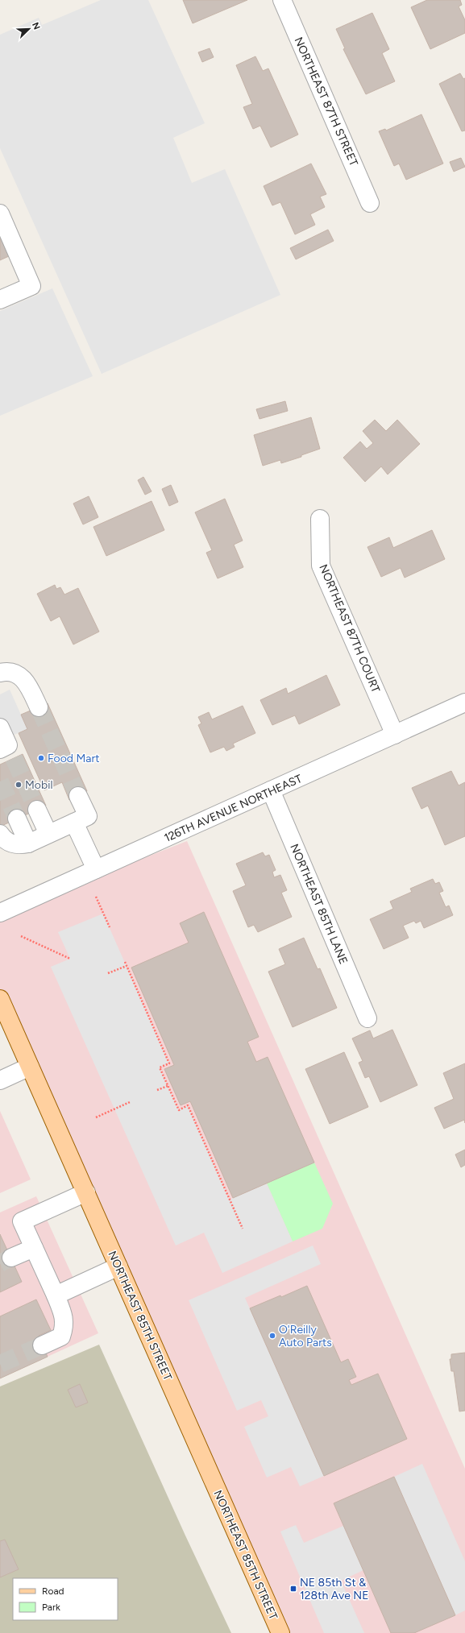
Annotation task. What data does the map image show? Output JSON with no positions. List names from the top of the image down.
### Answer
{
  "streets": {
    "main road": ["NORTHEAST 85TH STREET"],
    "street": [
      "NORTHEAST 87TH STREET",
      "NORTHEAST 87TH COURT",
      "126TH AVENUE NORTHEAST",
      "NORTHEAST 85TH LANE"
    ]
  },
  "crossings": [
    ["NORTHEAST 87TH COURT", "126TH AVENUE NORTHEAST"],
    ["126TH AVENUE NORTHEAST", "NORTHEAST 85TH LANE"]
  ],
  "places": {
    "other": ["Food Mart", "Mobil", "O'Reilly Auto Parts"],
    "transit": ["NE 85th St & 128th Ave NE"]
  },
  "legend": ["Road", "Park"],
  "north": "top right"
}
